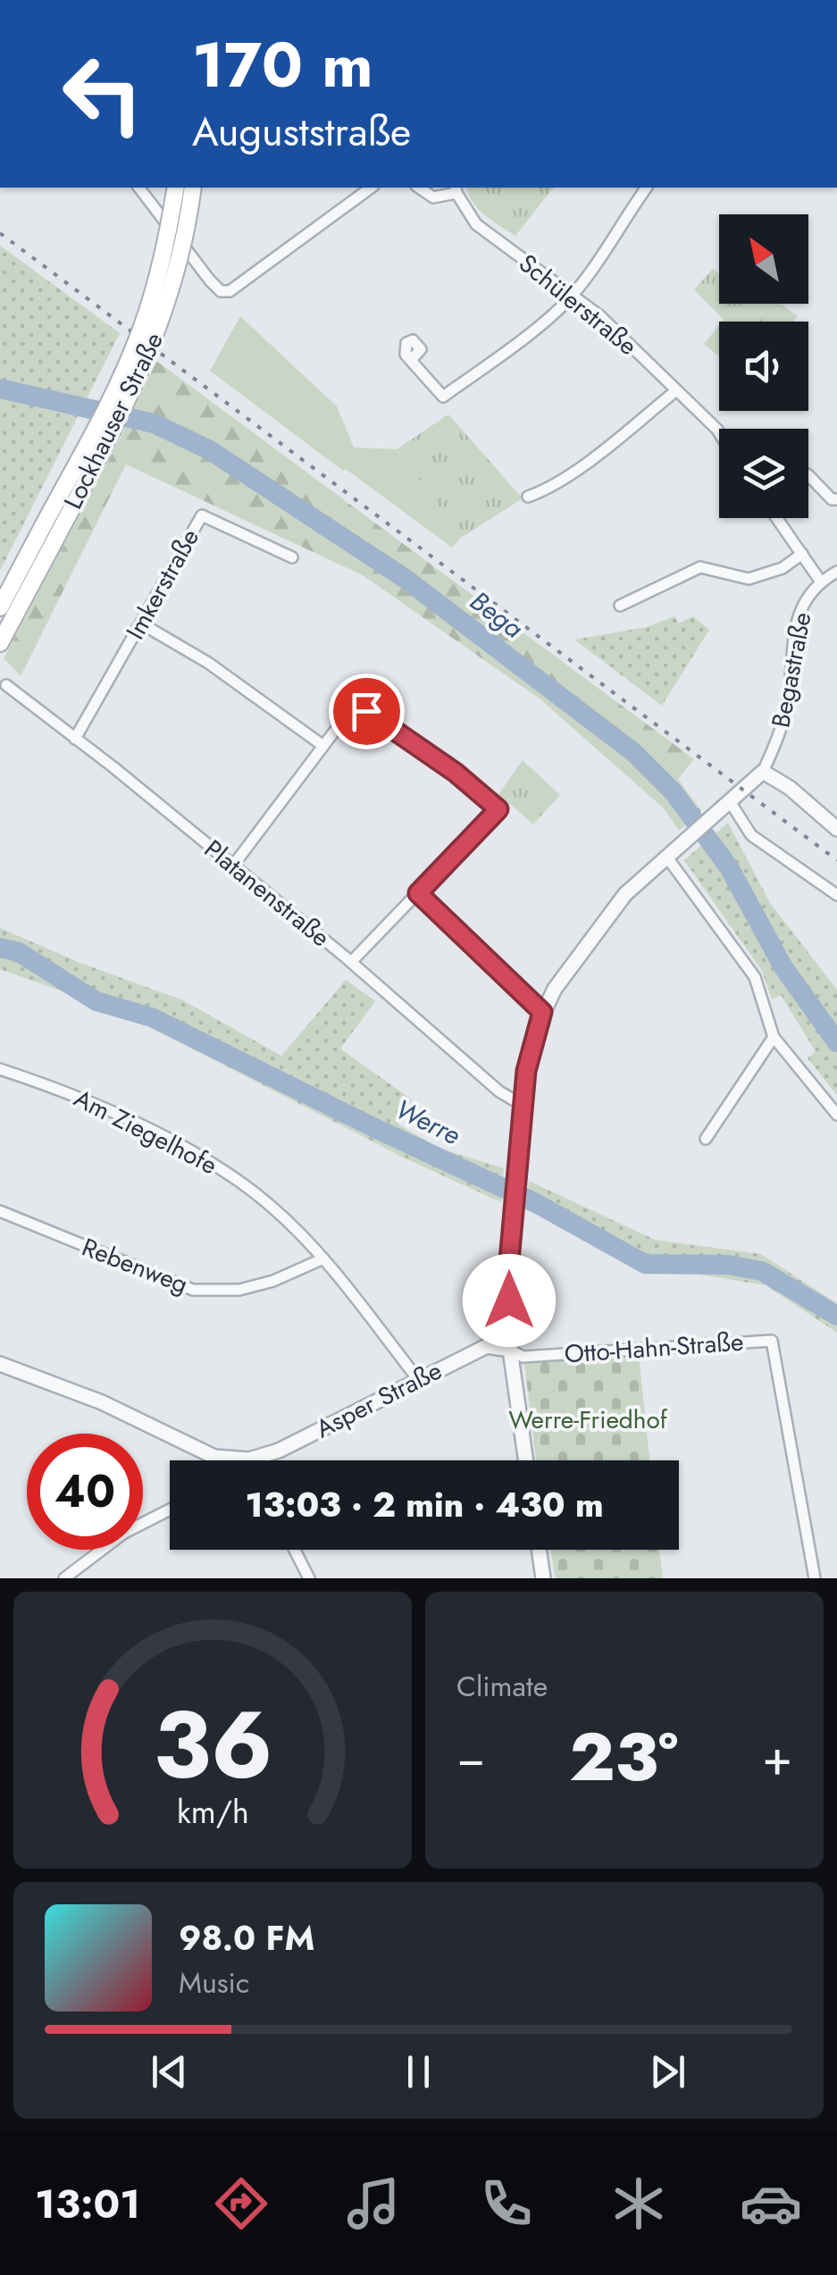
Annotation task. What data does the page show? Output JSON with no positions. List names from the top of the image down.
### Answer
{
  "streets": {
    "main road": ["Lockhauser Straße"],
    "street": [
      "Schülerstraße",
      "Imkerstraße",
      "Begastraße",
      "Platanenstraße",
      "Am Ziegelhofe",
      "Rebenweg",
      "Otto-Hahn-Straße",
      "Asper Straße"
    ]
  },
  "crossings": [
    ["Imkerstraße", "Platanenstraße"],
    ["Begastraße", "Platanenstraße"],
    ["Begastraße", "Otto-Hahn-Straße"],
    ["Begastraße", "Asper Straße"],
    ["Am Ziegelhofe", "Rebenweg"],
    ["Am Ziegelhofe", "Asper Straße"],
    ["Otto-Hahn-Straße", "Asper Straße"]
  ],
  "water": ["Bega", "Werre"],
  "parks": ["Werre-Friedhof"],
  "north": "top left",
  "page": {
    "turn": ["170 m", "Auguststraße"],
    "limit": "40",
    "trip": "13:03 · 2 min · 430 m",
    "tile": "Climate",
    "heat": ["−", "23°", "+"],
    "song": ["98.0 FM", "Music"],
    "tabs": "13:01",
    "gauge": ["36", "km/h"]
  }
}
